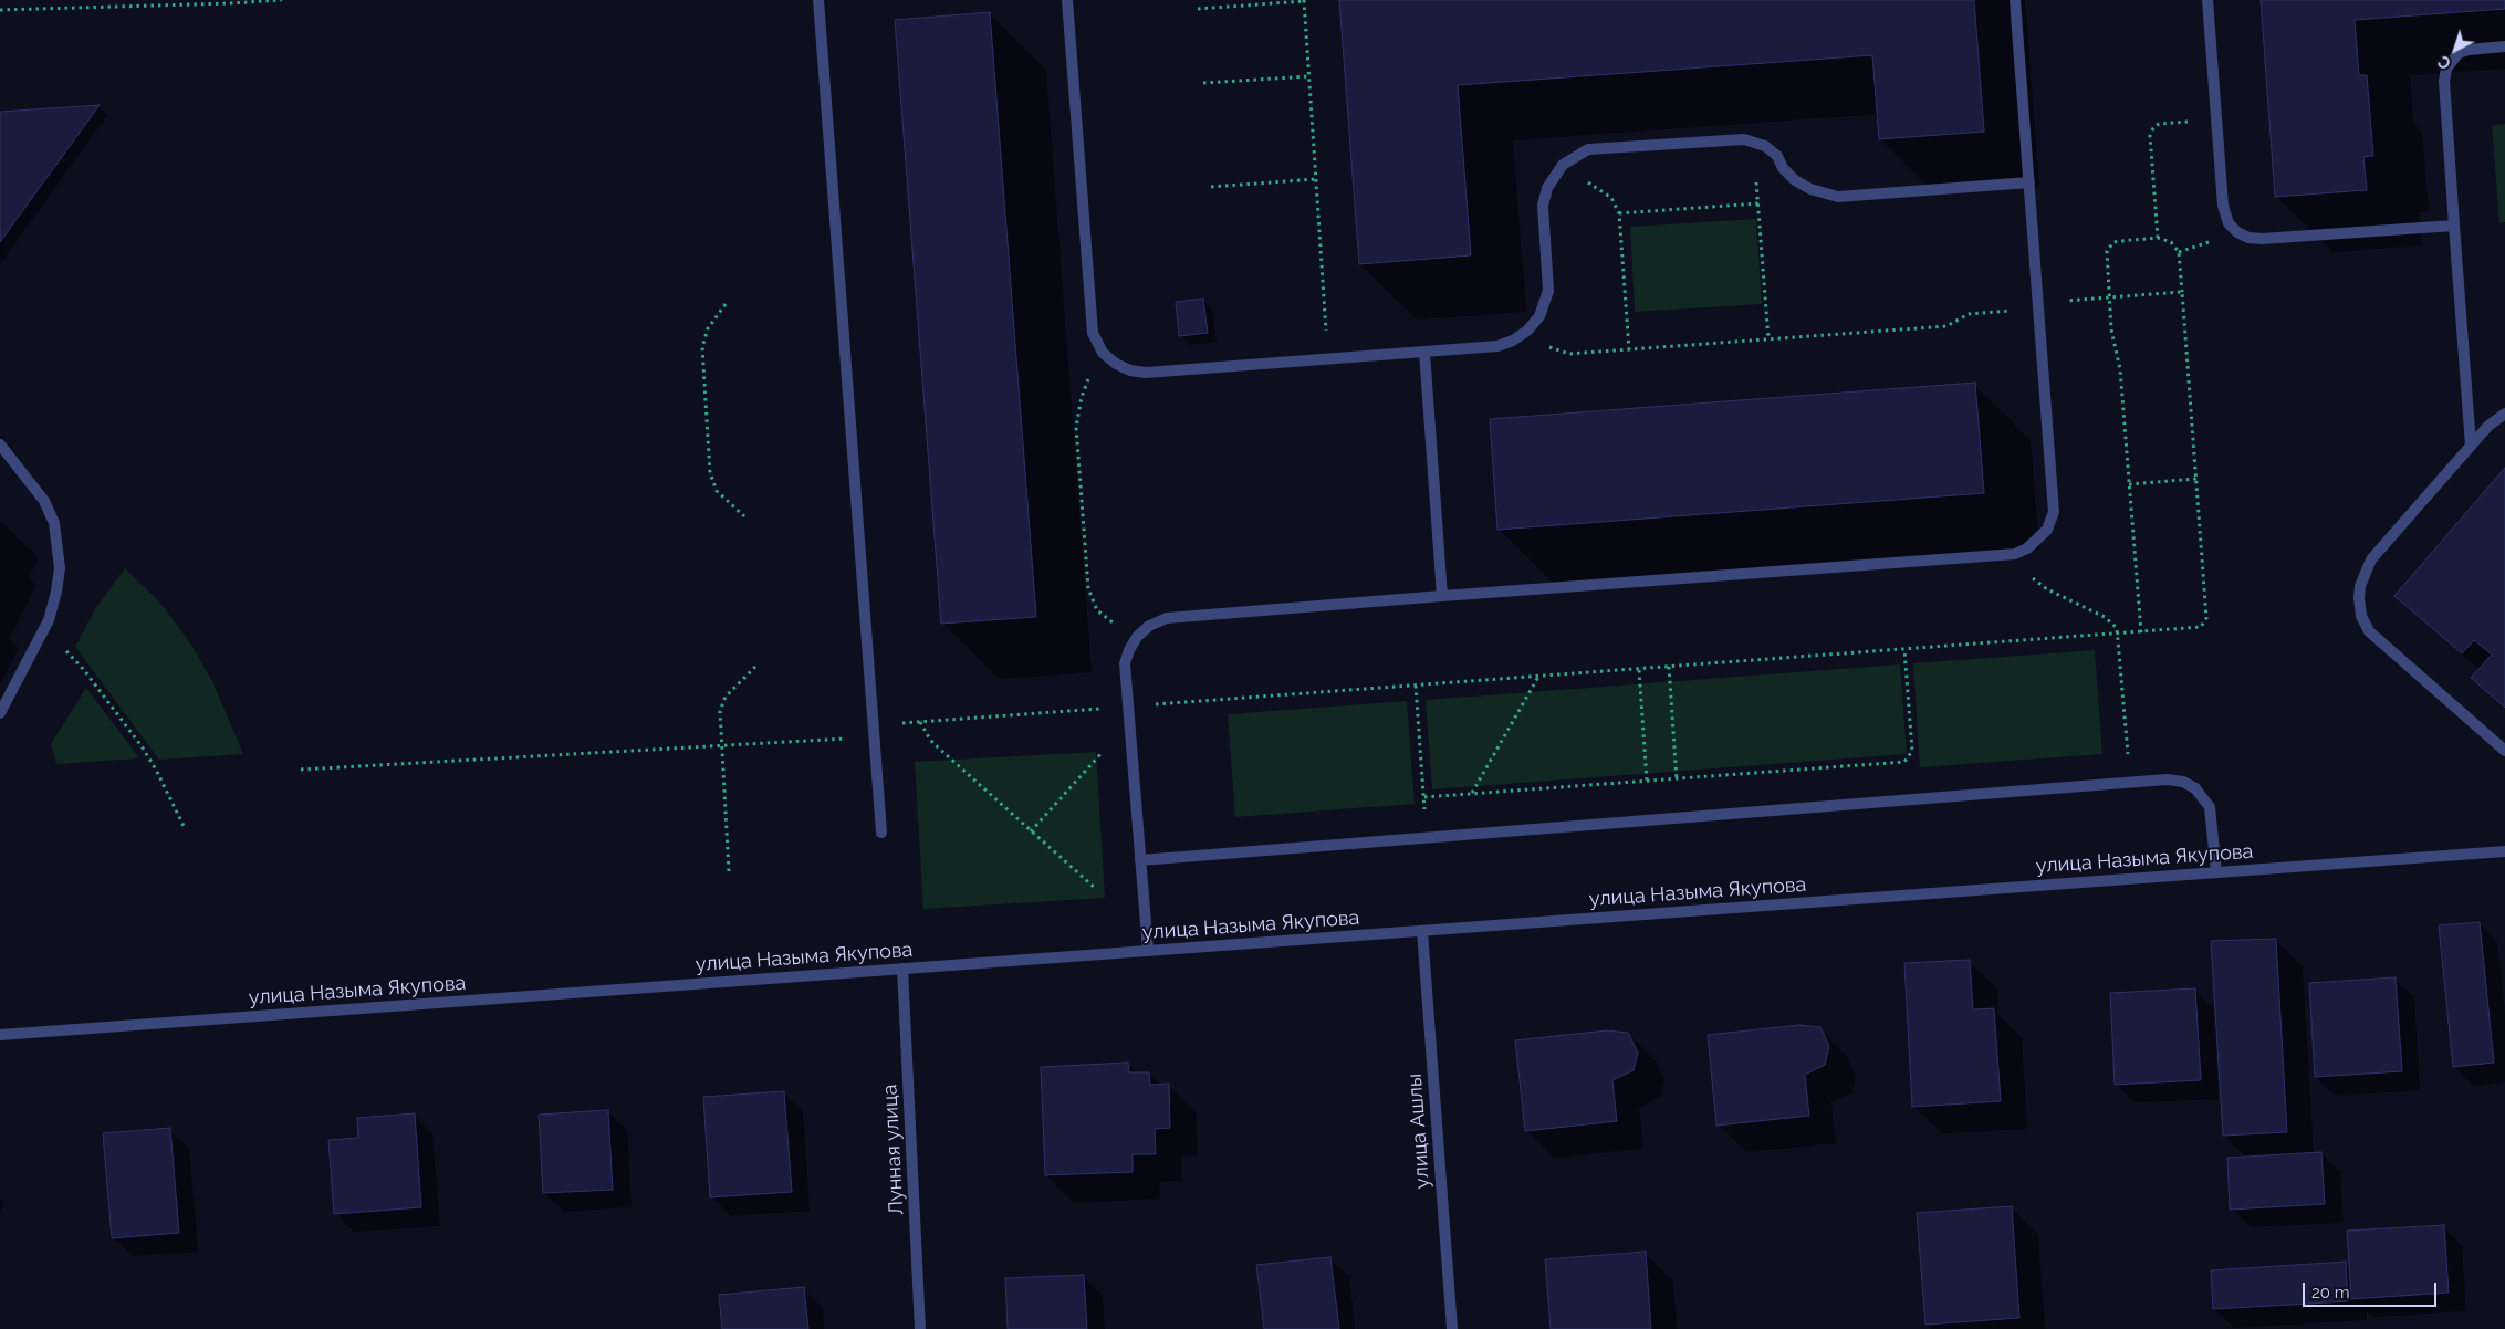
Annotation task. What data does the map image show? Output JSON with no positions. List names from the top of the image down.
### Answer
{
  "streets": {
    "street": ["улица Назыма Якупова", "улица Ашлы", "Лунная улица"]
  },
  "crossings": [
    ["улица Назыма Якупова", "улица Ашлы"],
    ["улица Назыма Якупова", "Лунная улица"]
  ],
  "scale_bar": "20 m",
  "north": "bottom left"
}
